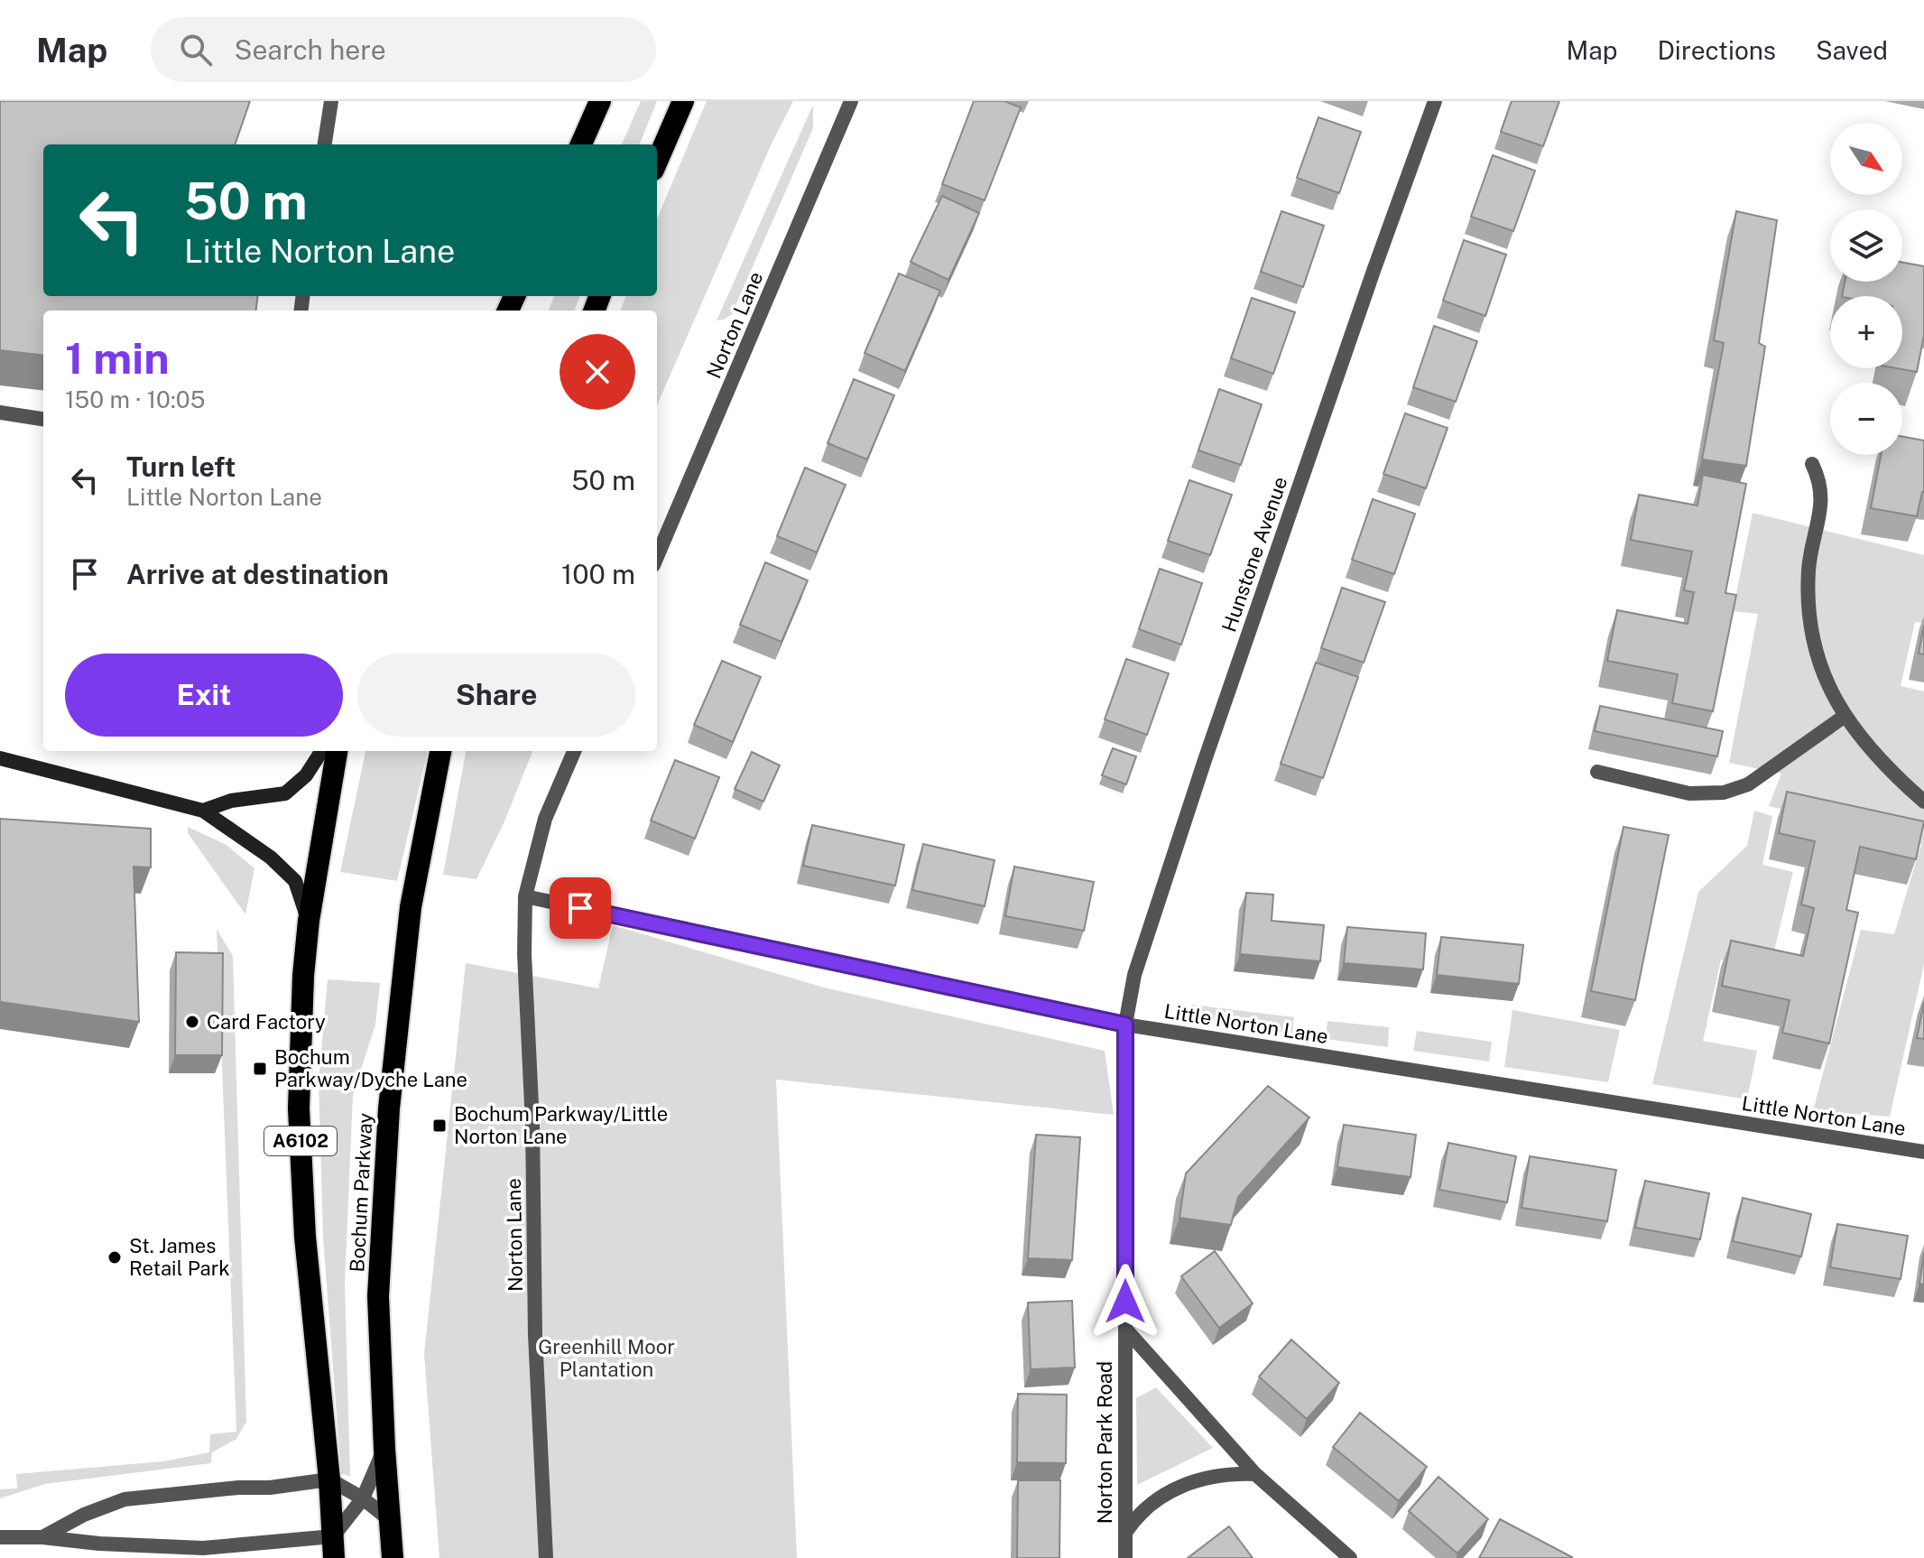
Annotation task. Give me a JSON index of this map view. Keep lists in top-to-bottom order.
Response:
{
  "streets": {
    "highway": ["A6102", "Bochum Parkway"],
    "street": [
      "Norton Lane",
      "Hunstone Avenue",
      "Little Norton Lane",
      "Norton Park Road"
    ]
  },
  "crossings": [
    ["Norton Lane", "Little Norton Lane"],
    ["Hunstone Avenue", "Little Norton Lane"],
    ["Hunstone Avenue", "Norton Park Road"],
    ["Little Norton Lane", "Norton Park Road"]
  ],
  "parks": ["Greenhill Moor Plantation"],
  "places": {
    "other": ["Card Factory", "St. James Retail Park"],
    "transit": ["Bochum Parkway/Dyche Lane", "Bochum Parkway/Little Norton Lane"]
  },
  "north": "bottom right",
  "page": {
    "header": "Map",
    "search": "Search here",
    "nav": ["Map", "Directions", "Saved"],
    "map_buttons": ["+", "−"],
    "turn": ["50 m", "Little Norton Lane"],
    "heading": ["1 min", "150 m · 10:05"],
    "list": [
      {
        "name": "Turn left",
        "note": "Little Norton Lane",
        "value": "50 m"
      },
      {
        "name": "Arrive at destination",
        "value": "100 m"
      }
    ],
    "buttons": ["Exit", "Share"]
  }
}
